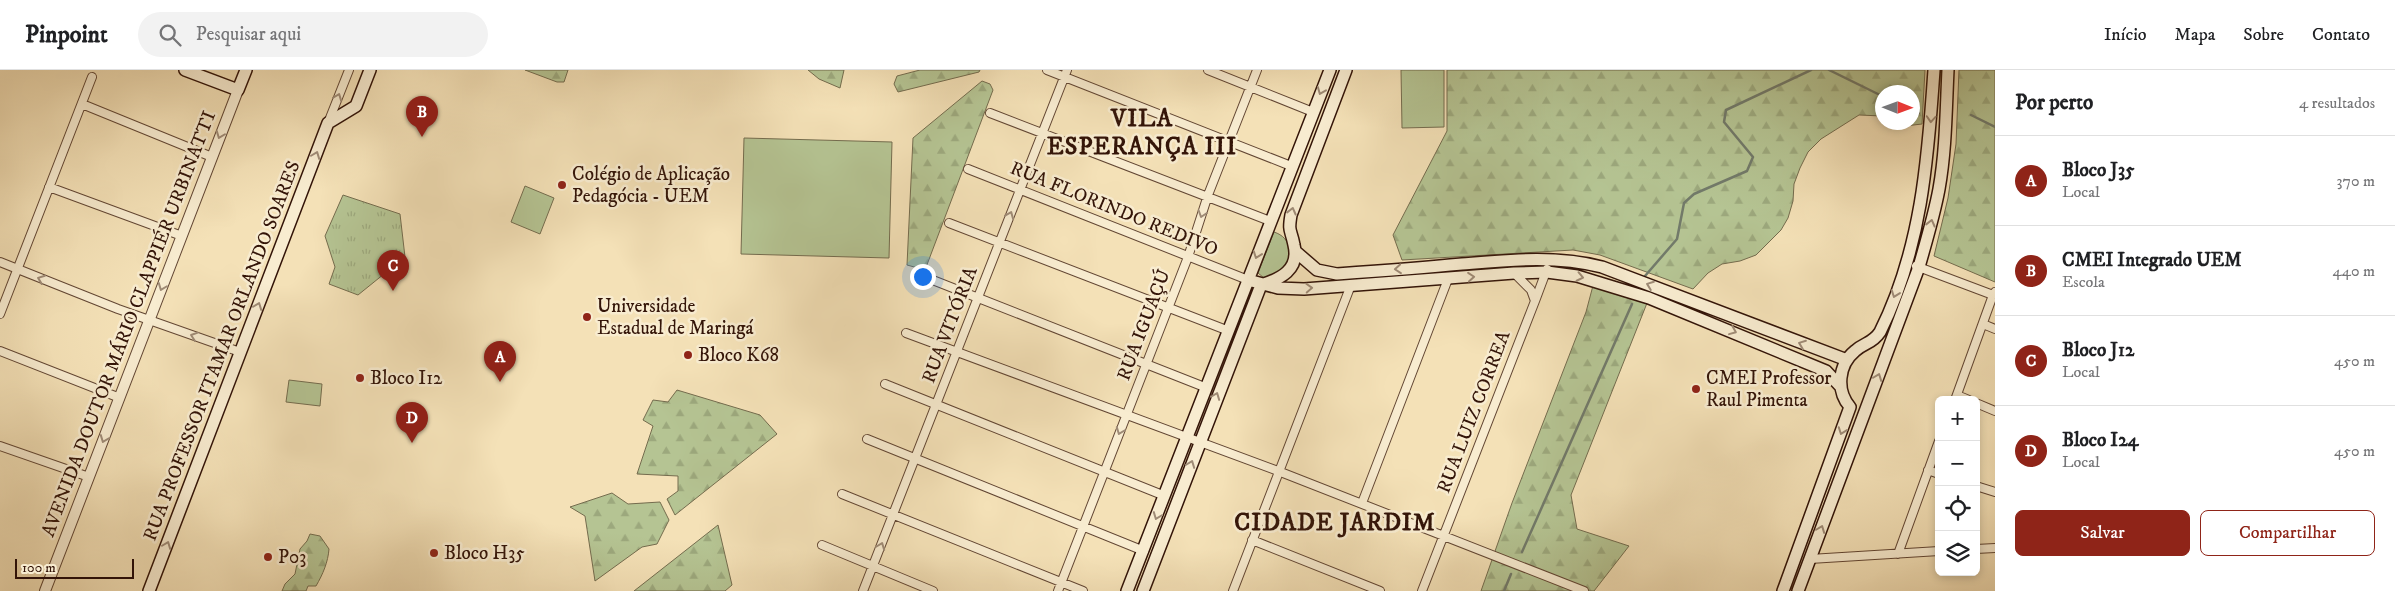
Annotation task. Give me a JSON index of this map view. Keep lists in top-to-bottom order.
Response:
{
  "streets": {
    "main road": ["AVENIDA DOUTOR MÁRIO CLAPPIÉR URBINATTI", "RUA PROFESSOR ITAMAR ORLANDO SOARES"],
    "street": [
      "RUA FLORINDO REDIVO",
      "RUA VITÓRIA",
      "RUA IGUAÇÚ",
      "RUA LUIZ CORREA"
    ]
  },
  "crossings": [
    ["RUA FLORINDO REDIVO", "RUA VITÓRIA"],
    ["RUA FLORINDO REDIVO", "RUA IGUAÇÚ"]
  ],
  "one_way": ["AVENIDA DOUTOR MÁRIO CLAPPIÉR URBINATTI", "RUA PROFESSOR ITAMAR ORLANDO SOARES"],
  "districts": ["VILA ESPERANÇA III", "CIDADE JARDIM"],
  "places": [
    "Colégio de Aplicação Pedagócia - UEM",
    "Universidade Estadual de Maringá",
    "Bloco K68",
    "Bloco I12",
    "CMEI Professor Raul Pimenta",
    "Bloco H35",
    "P03"
  ],
  "scale_bar": "100 m",
  "north": "right",
  "page": {
    "header": "Pinpoint",
    "search": "Pesquisar aqui",
    "nav": [
      "Início",
      "Mapa",
      "Sobre",
      "Contato"
    ],
    "heading": ["Por perto", "4 resultados"],
    "pins": [
      "B",
      "C",
      "A",
      "D"
    ],
    "list": [
      {
        "mark": "A",
        "name": "Bloco J35",
        "note": "Local",
        "value": "370 m"
      },
      {
        "mark": "B",
        "name": "CMEI Integrado UEM",
        "note": "Escola",
        "value": "440 m"
      },
      {
        "mark": "C",
        "name": "Bloco J12",
        "note": "Local",
        "value": "450 m"
      },
      {
        "mark": "D",
        "name": "Bloco I24",
        "note": "Local",
        "value": "450 m"
      }
    ],
    "map_buttons": ["+", "−"],
    "buttons": ["Salvar", "Compartilhar"],
    "scale": "100 m"
  }
}
